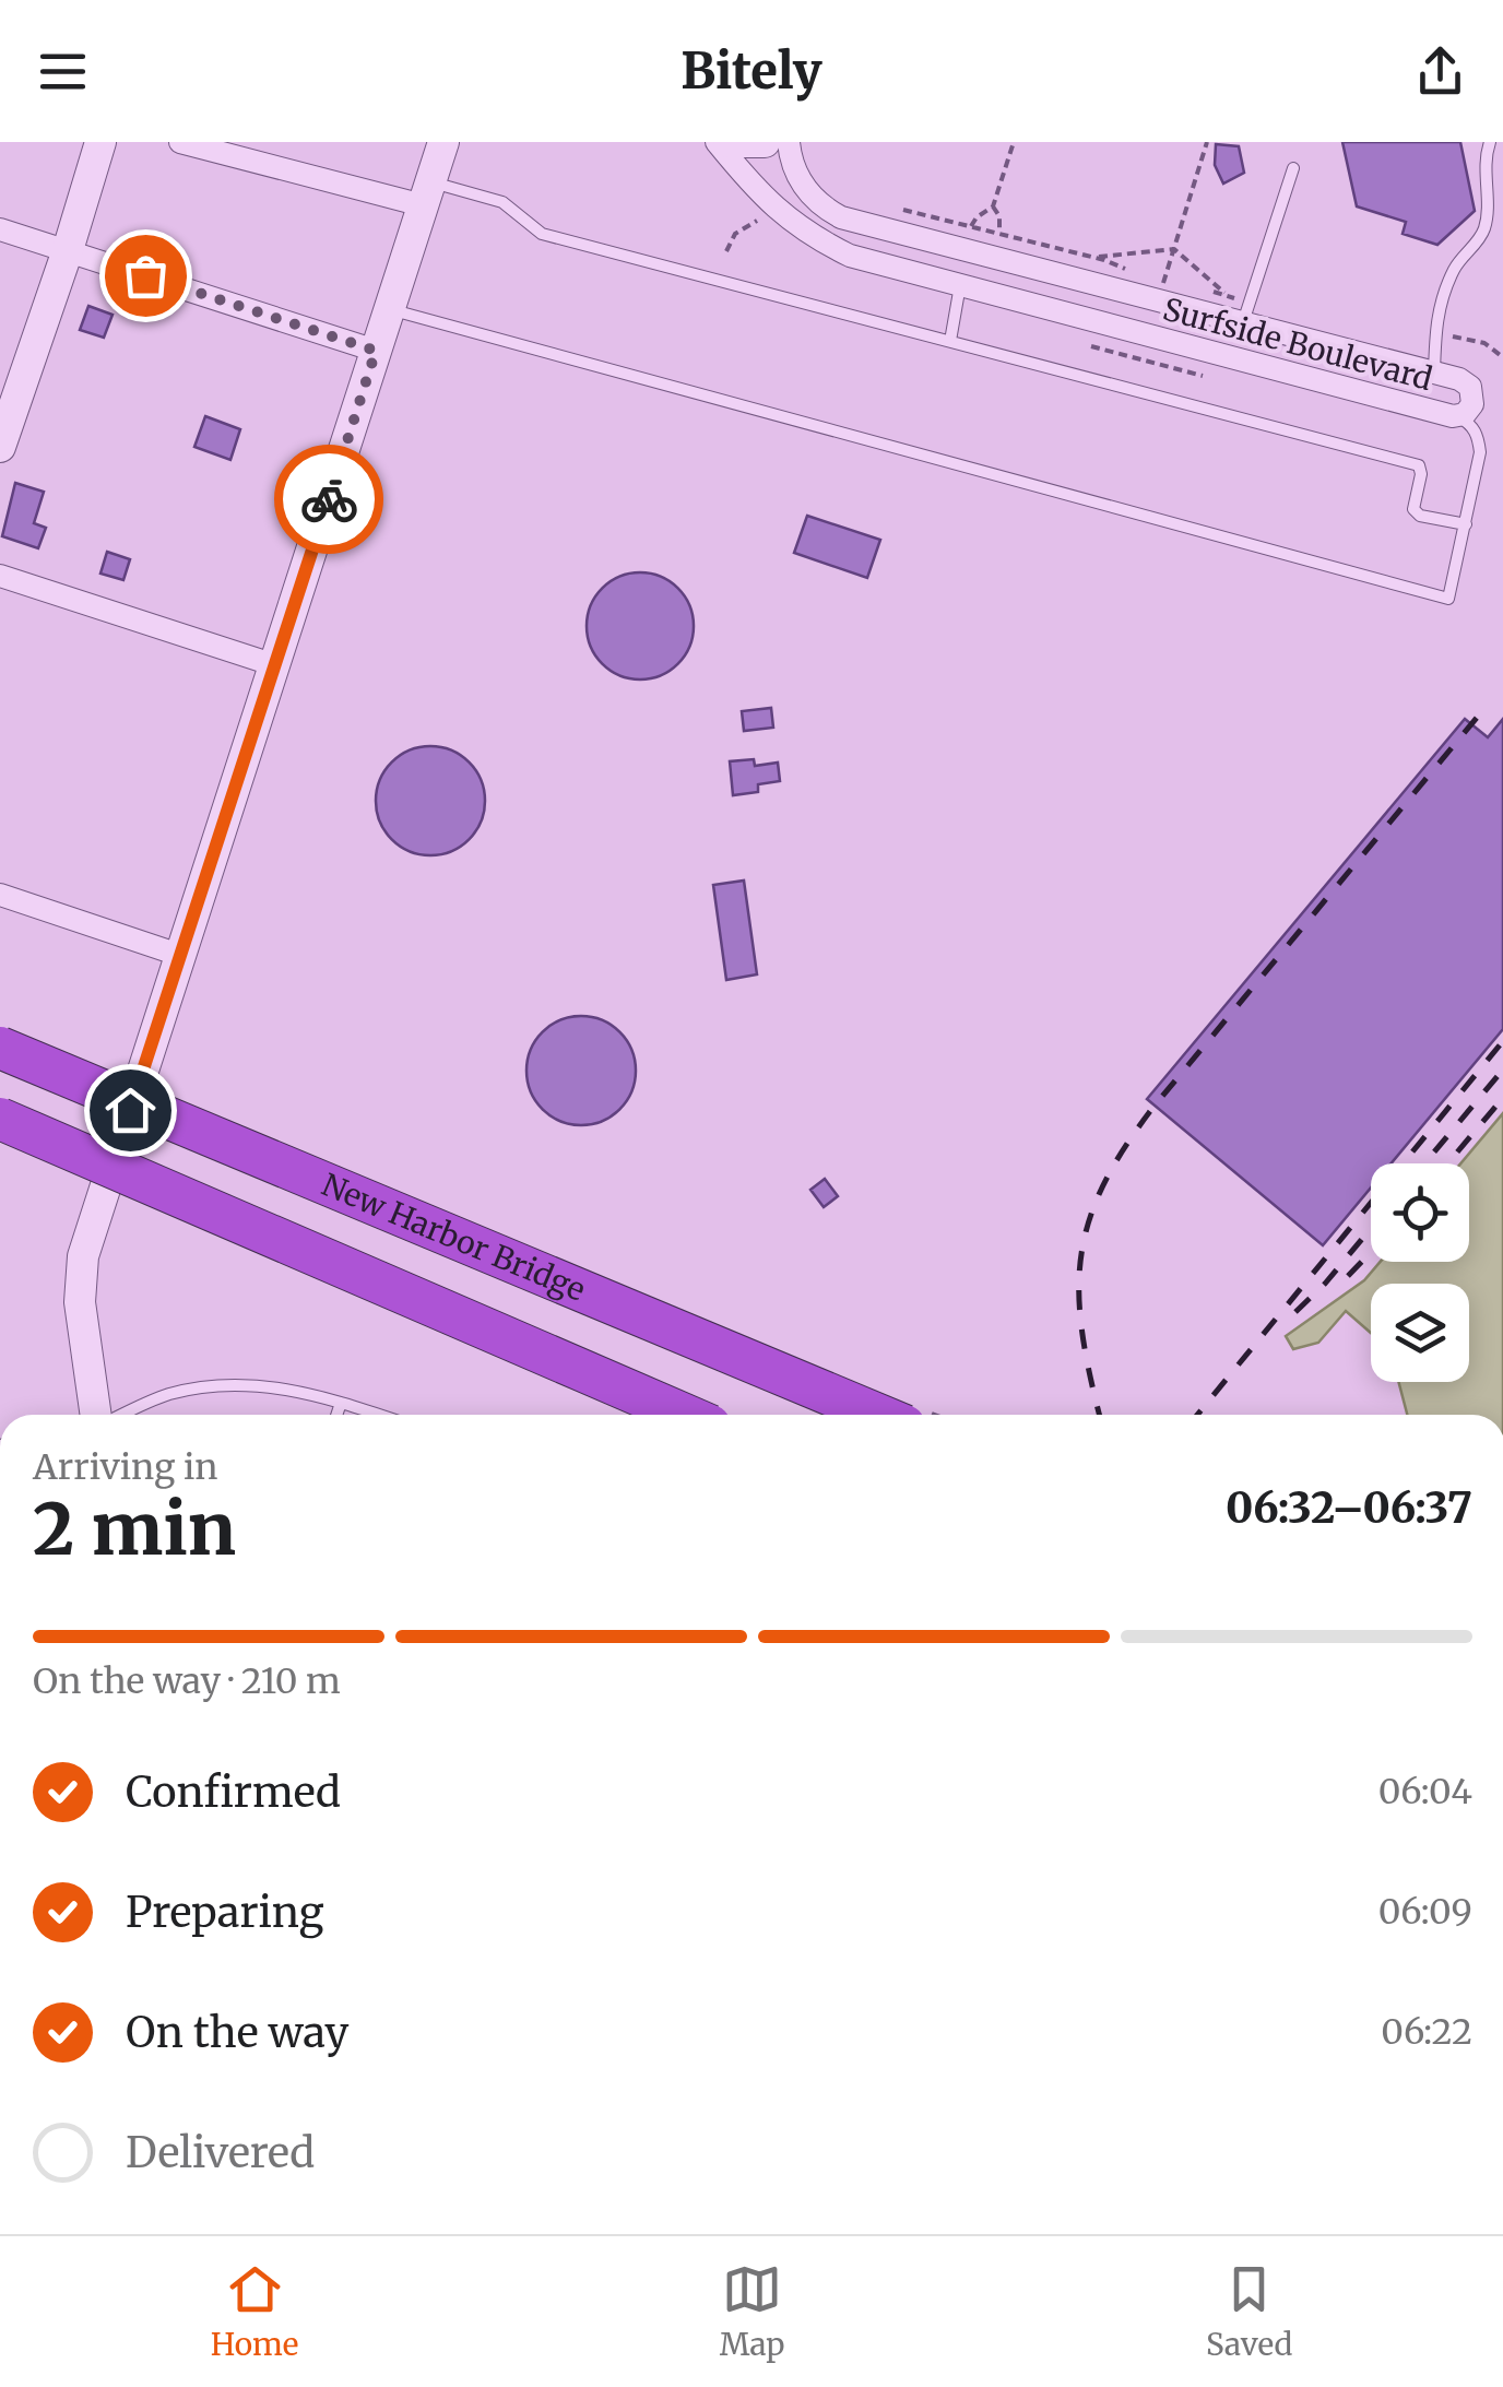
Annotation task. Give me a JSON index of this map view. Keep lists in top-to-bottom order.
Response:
{
  "streets": {
    "highway": ["New Harbor Bridge"],
    "street": ["Surfside Boulevard"]
  },
  "page": {
    "header": "Bitely",
    "heading": ["2 min", "Arriving in", "06:32–06:37"],
    "bar": "On the way · 210 m",
    "list": [
      ["Confirmed", "06:04"],
      ["Preparing", "06:09"],
      ["On the way", "06:22"],
      "Delivered"
    ],
    "tabs": ["Home", "Map", "Saved"]
  }
}
